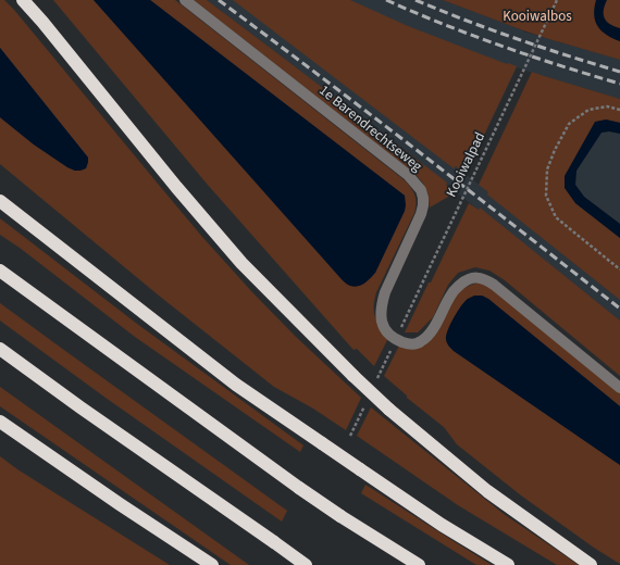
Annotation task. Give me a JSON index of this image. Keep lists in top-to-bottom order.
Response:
{
  "streets": {
    "lane": ["1e Barendrechtseweg"],
    "path": ["Kooiwalpad"]
  },
  "crossings": [
    ["1e Barendrechtseweg", "Kooiwalpad"]
  ],
  "parks": ["Kooiwalbos"]
}
